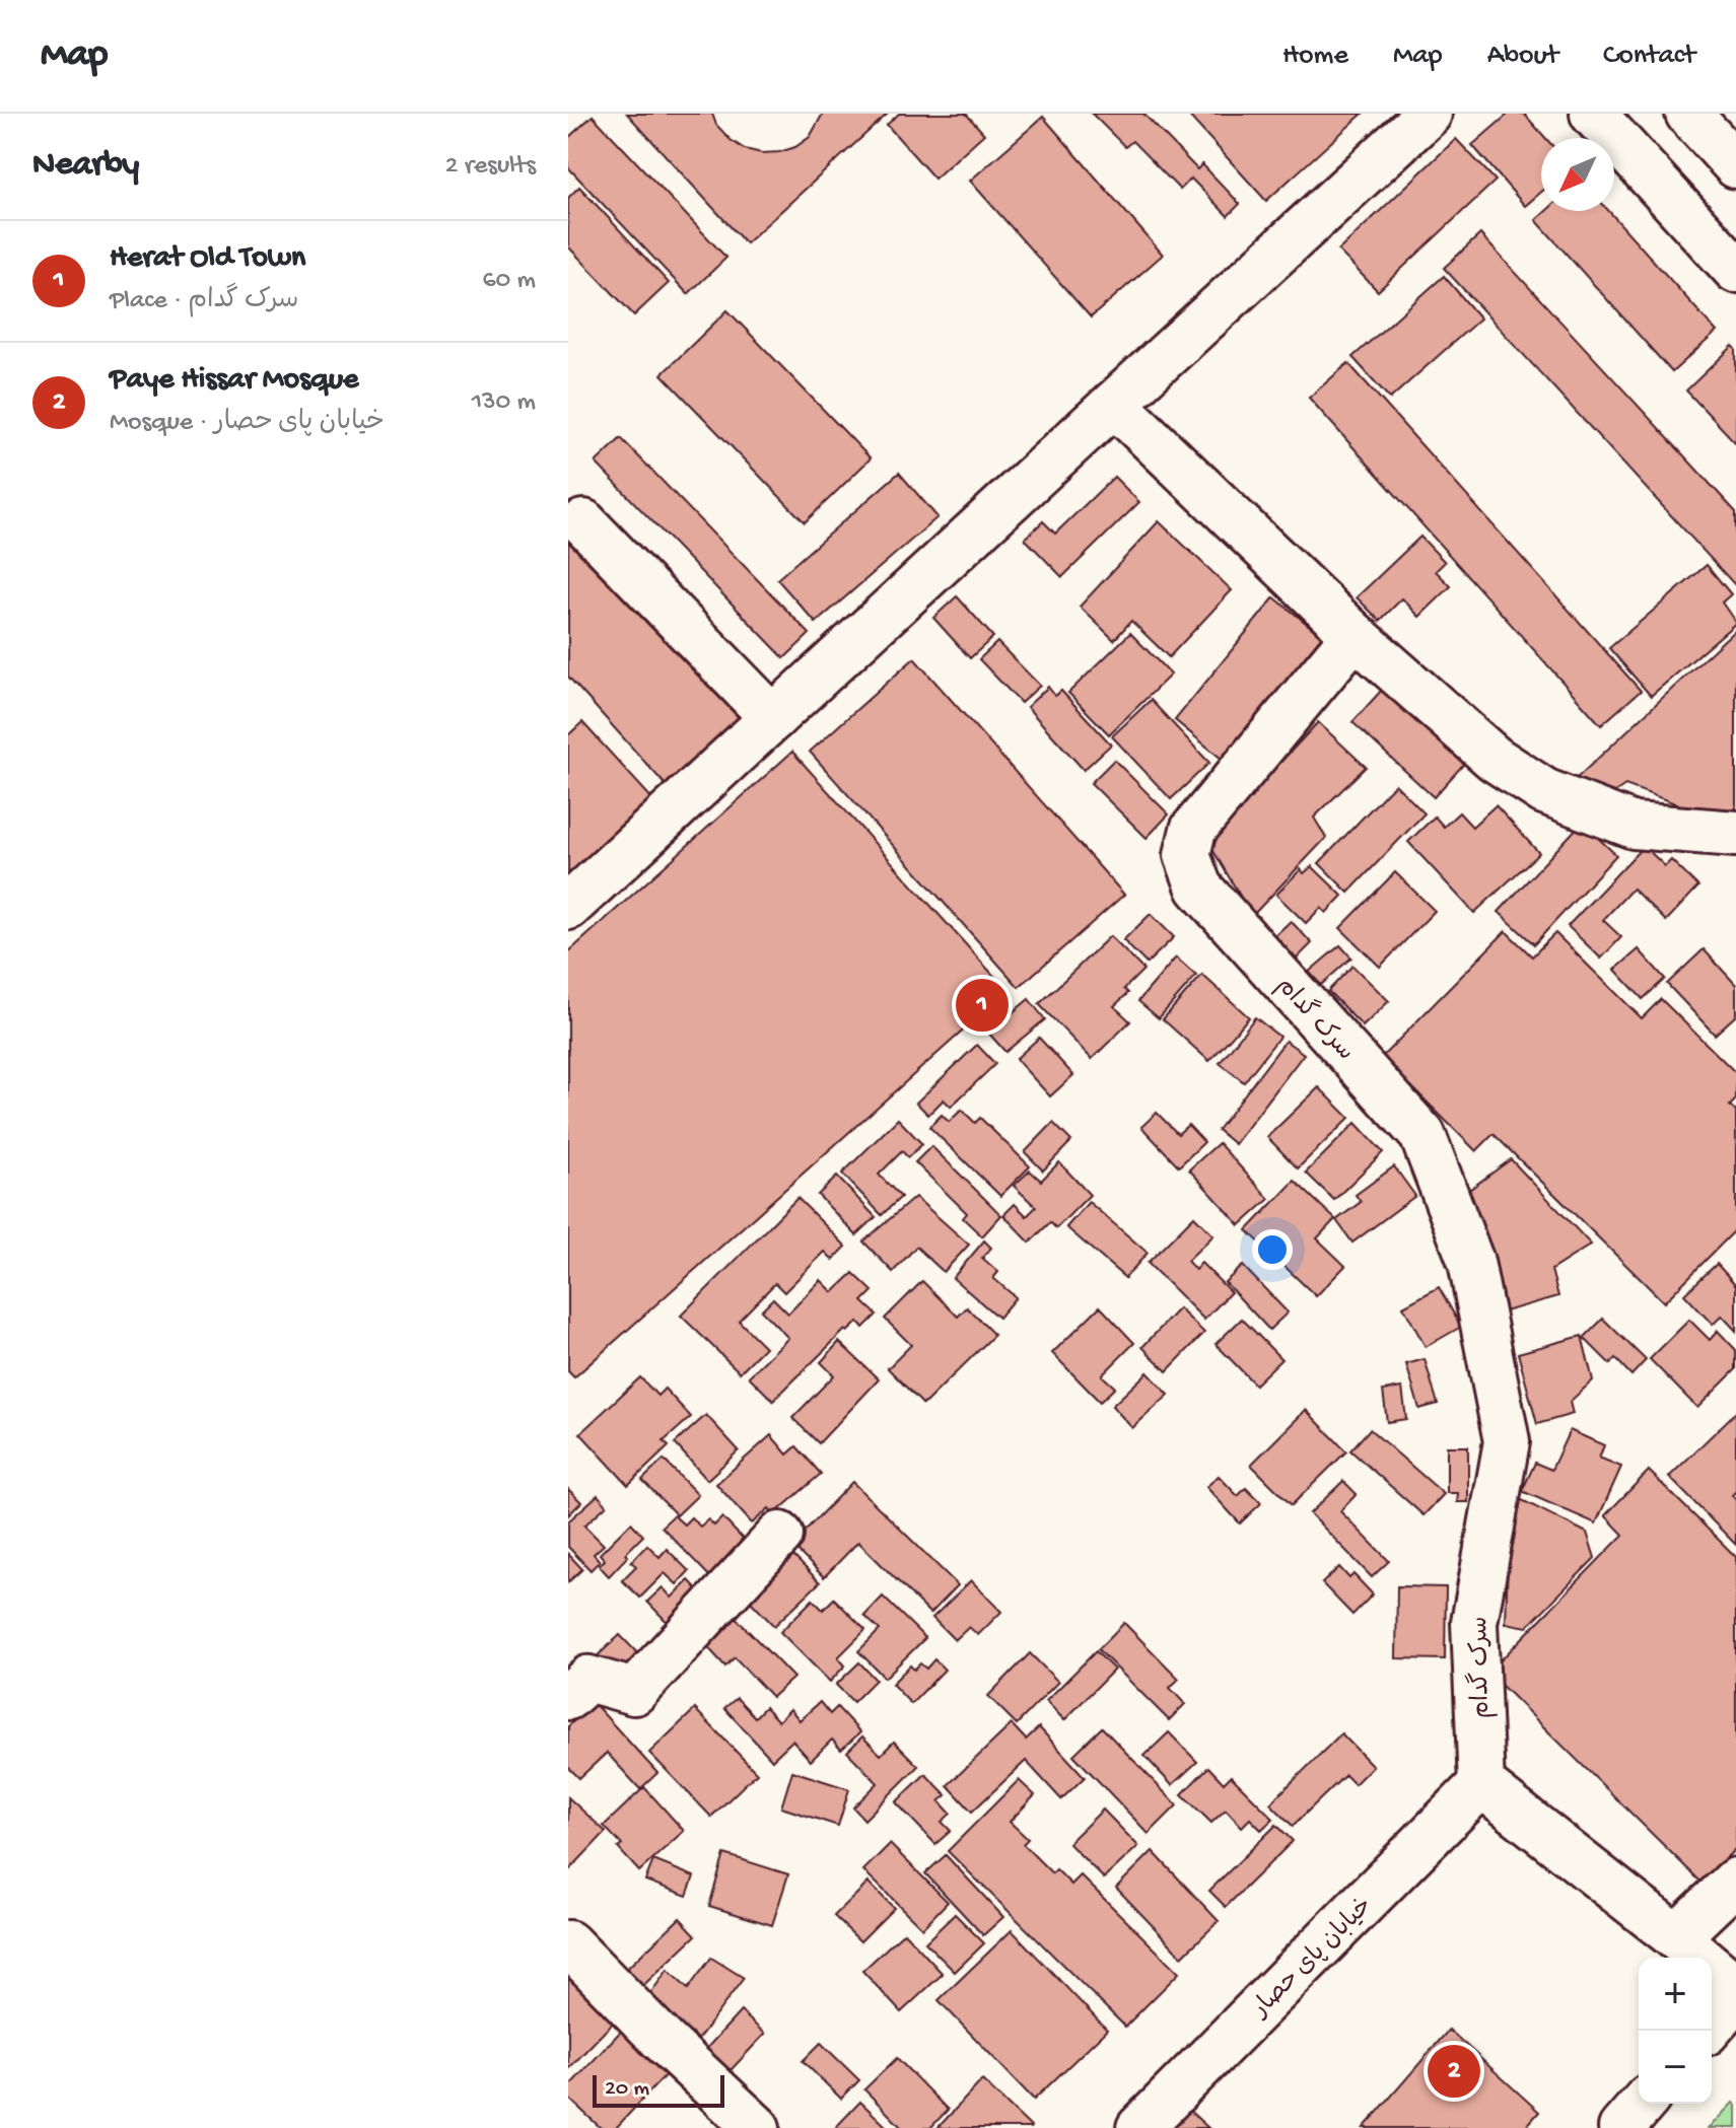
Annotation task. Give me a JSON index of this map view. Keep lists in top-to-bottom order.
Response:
{
  "streets": {
    "street": ["سرک گدام", "خیابان پای حصار"]
  },
  "crossings": [
    ["سرک گدام", "خیابان پای حصار"]
  ],
  "scale_bar": "20 m",
  "north": "bottom left",
  "page": {
    "header": "Map",
    "nav": [
      "Home",
      "Map",
      "About",
      "Contact"
    ],
    "heading": ["Nearby", "2 results"],
    "list": [
      {
        "mark": "1",
        "name": "Herat Old Town",
        "note": "Place · سرک گدام",
        "value": "60 m"
      },
      {
        "mark": "2",
        "name": "Paye Hissar Mosque",
        "note": "Mosque · خیابان پای حصار",
        "value": "130 m"
      }
    ],
    "pins": ["1", "2"],
    "map_buttons": ["+", "−"],
    "scale": "20 m"
  }
}
